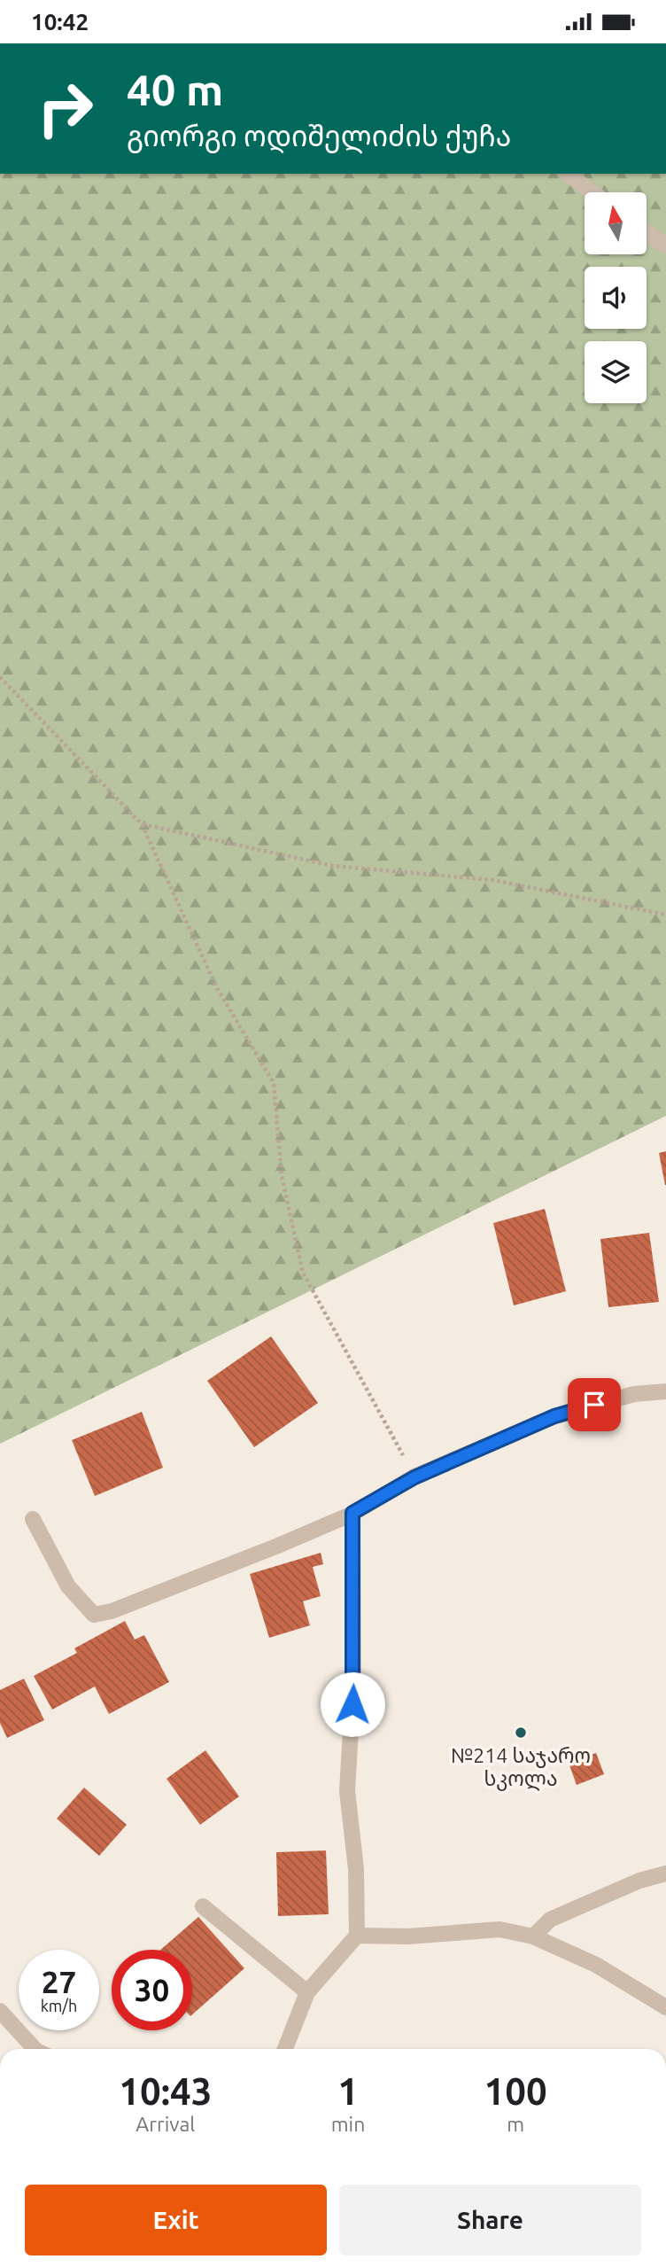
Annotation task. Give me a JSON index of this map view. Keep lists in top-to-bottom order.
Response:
{
  "places": ["№214 საჯარო სკოლა"],
  "north": "top",
  "page": {
    "status": "10:42",
    "turn": ["40 m", "გიორგი ოდიშელიძის ქუჩა"],
    "speed": "27 km/h",
    "limit": "30",
    "eta": [
      "10:43",
      "Arrival",
      "1",
      "min",
      "100",
      "m"
    ],
    "buttons": ["Exit", "Share"]
  }
}
